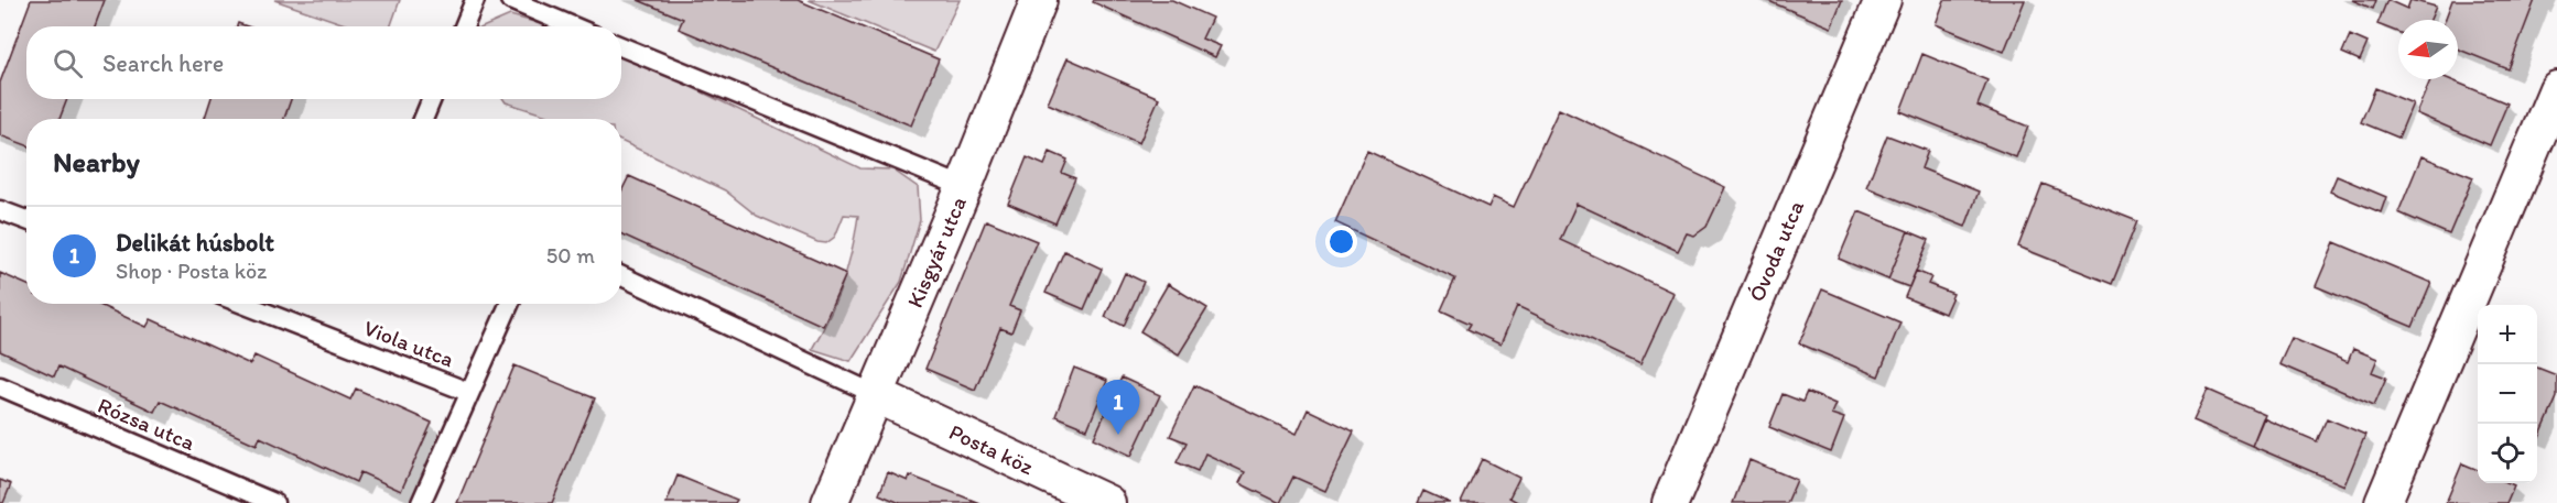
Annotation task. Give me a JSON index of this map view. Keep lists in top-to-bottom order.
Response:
{
  "streets": {
    "street": ["Óvoda utca", "Kisgyár utca", "Posta köz"],
    "lane": ["Viola utca", "Rózsa utca"]
  },
  "crossings": [
    ["Kisgyár utca", "Posta köz"]
  ],
  "north": "left",
  "page": {
    "search": "Search here",
    "heading": "Nearby",
    "list": [
      {
        "mark": "1",
        "name": "Delikát húsbolt",
        "note": "Shop · Posta köz",
        "value": "50 m"
      }
    ],
    "map_buttons": ["+", "−"],
    "pins": "1"
  }
}
